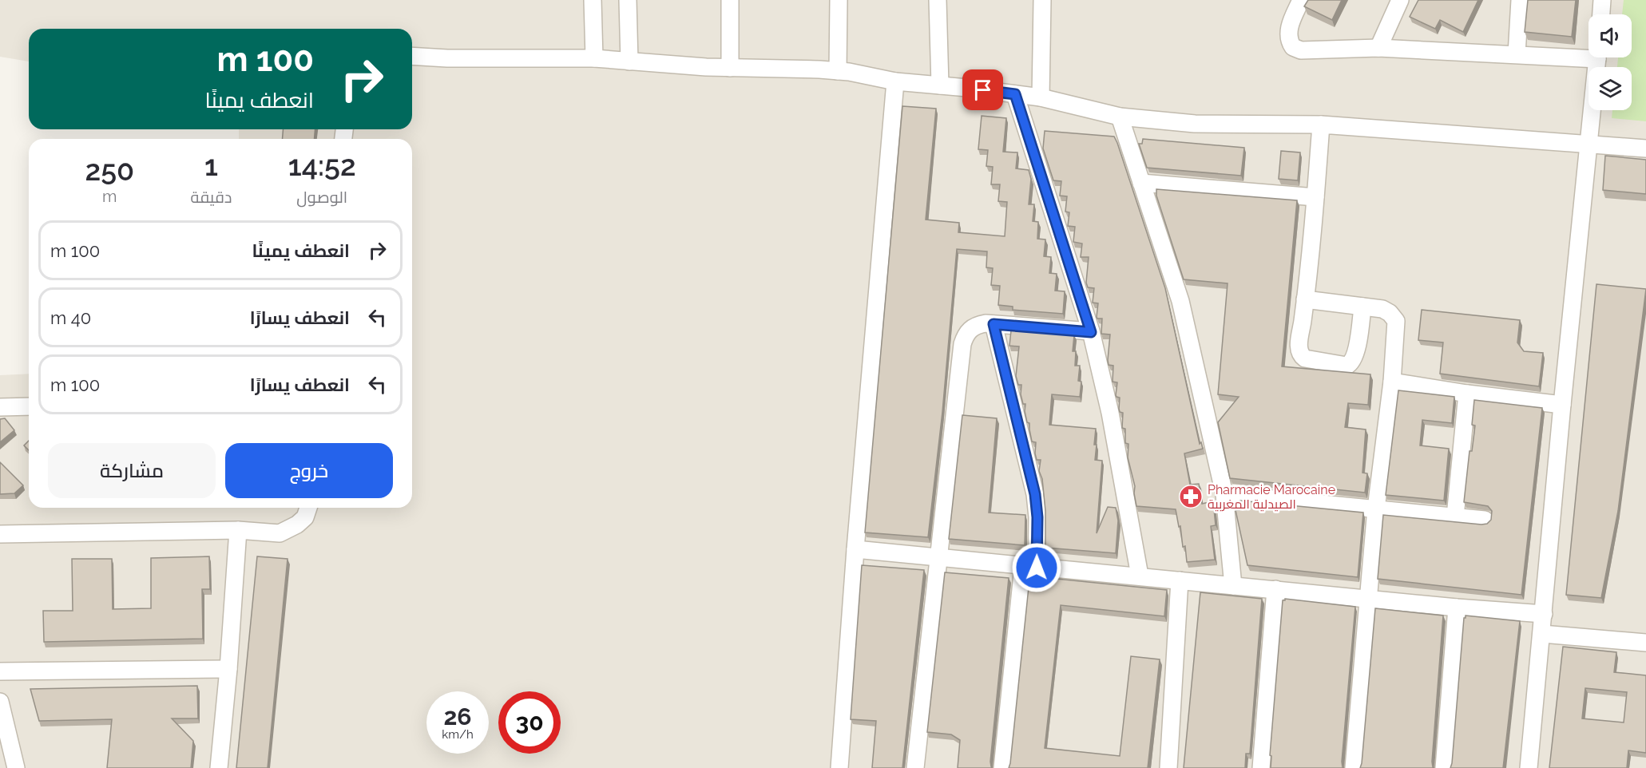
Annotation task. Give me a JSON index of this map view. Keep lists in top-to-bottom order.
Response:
{
  "places": {
    "pharmacy": ["Pharmacie Marocaine الصيدلية المغربية"]
  },
  "page": {
    "turn": ["100 m", "انعطف يمينًا"],
    "eta": [
      "14:52",
      "الوصول",
      "1",
      "دقيقة",
      "250",
      "m"
    ],
    "list": [
      {
        "name": "انعطف يمينًا",
        "value": "100 m"
      },
      {
        "name": "انعطف يسارًا",
        "value": "40 m"
      },
      {
        "name": "انعطف يسارًا",
        "value": "100 m"
      }
    ],
    "buttons": ["خروج", "مشاركة"],
    "speed": "26 km/h",
    "limit": "30"
  }
}
